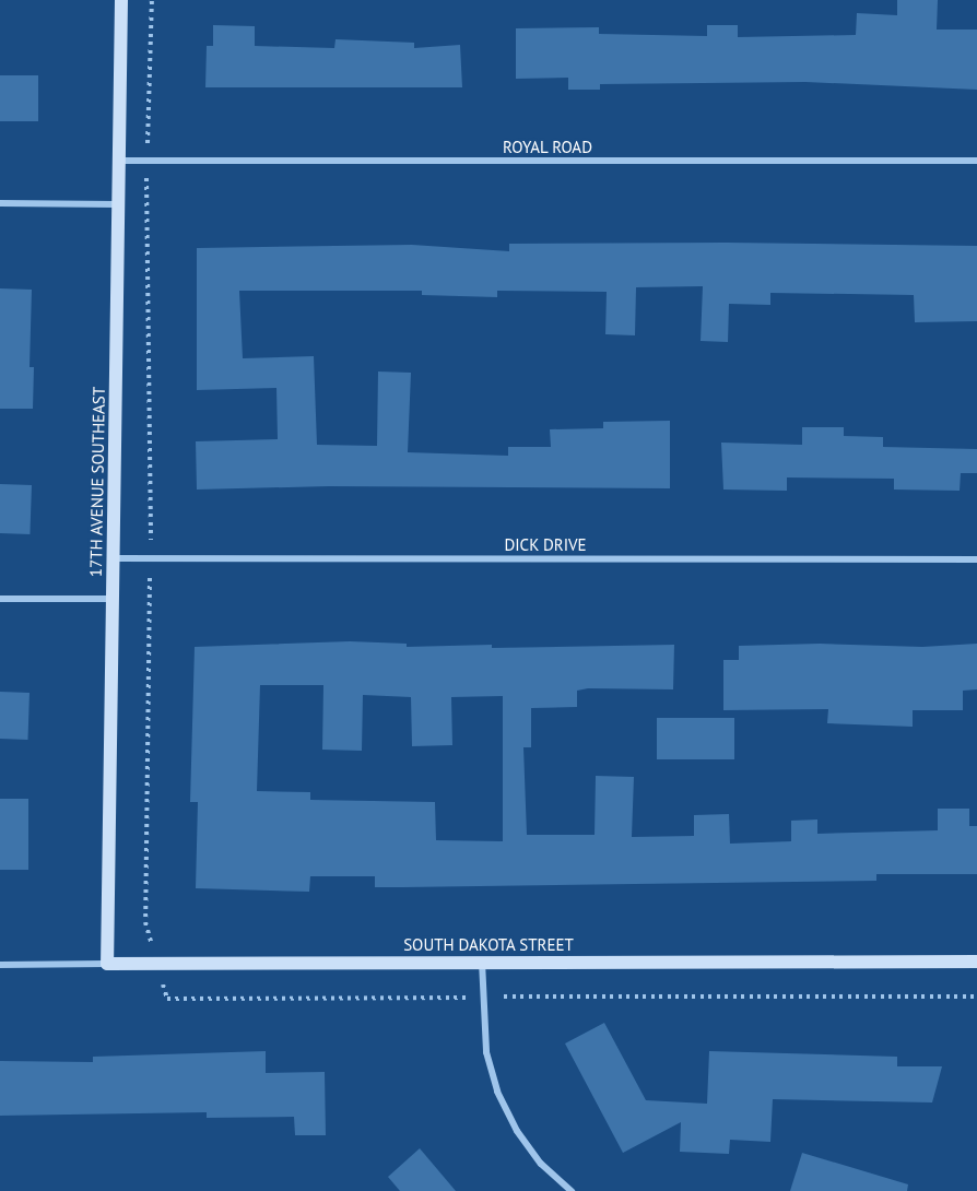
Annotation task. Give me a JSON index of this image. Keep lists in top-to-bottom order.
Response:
{
  "streets": {
    "street": [
      "ROYAL ROAD",
      "17TH AVENUE SOUTHEAST",
      "DICK DRIVE",
      "SOUTH DAKOTA STREET"
    ]
  },
  "crossings": [
    ["ROYAL ROAD", "17TH AVENUE SOUTHEAST"],
    ["17TH AVENUE SOUTHEAST", "DICK DRIVE"],
    ["17TH AVENUE SOUTHEAST", "SOUTH DAKOTA STREET"]
  ]
}
